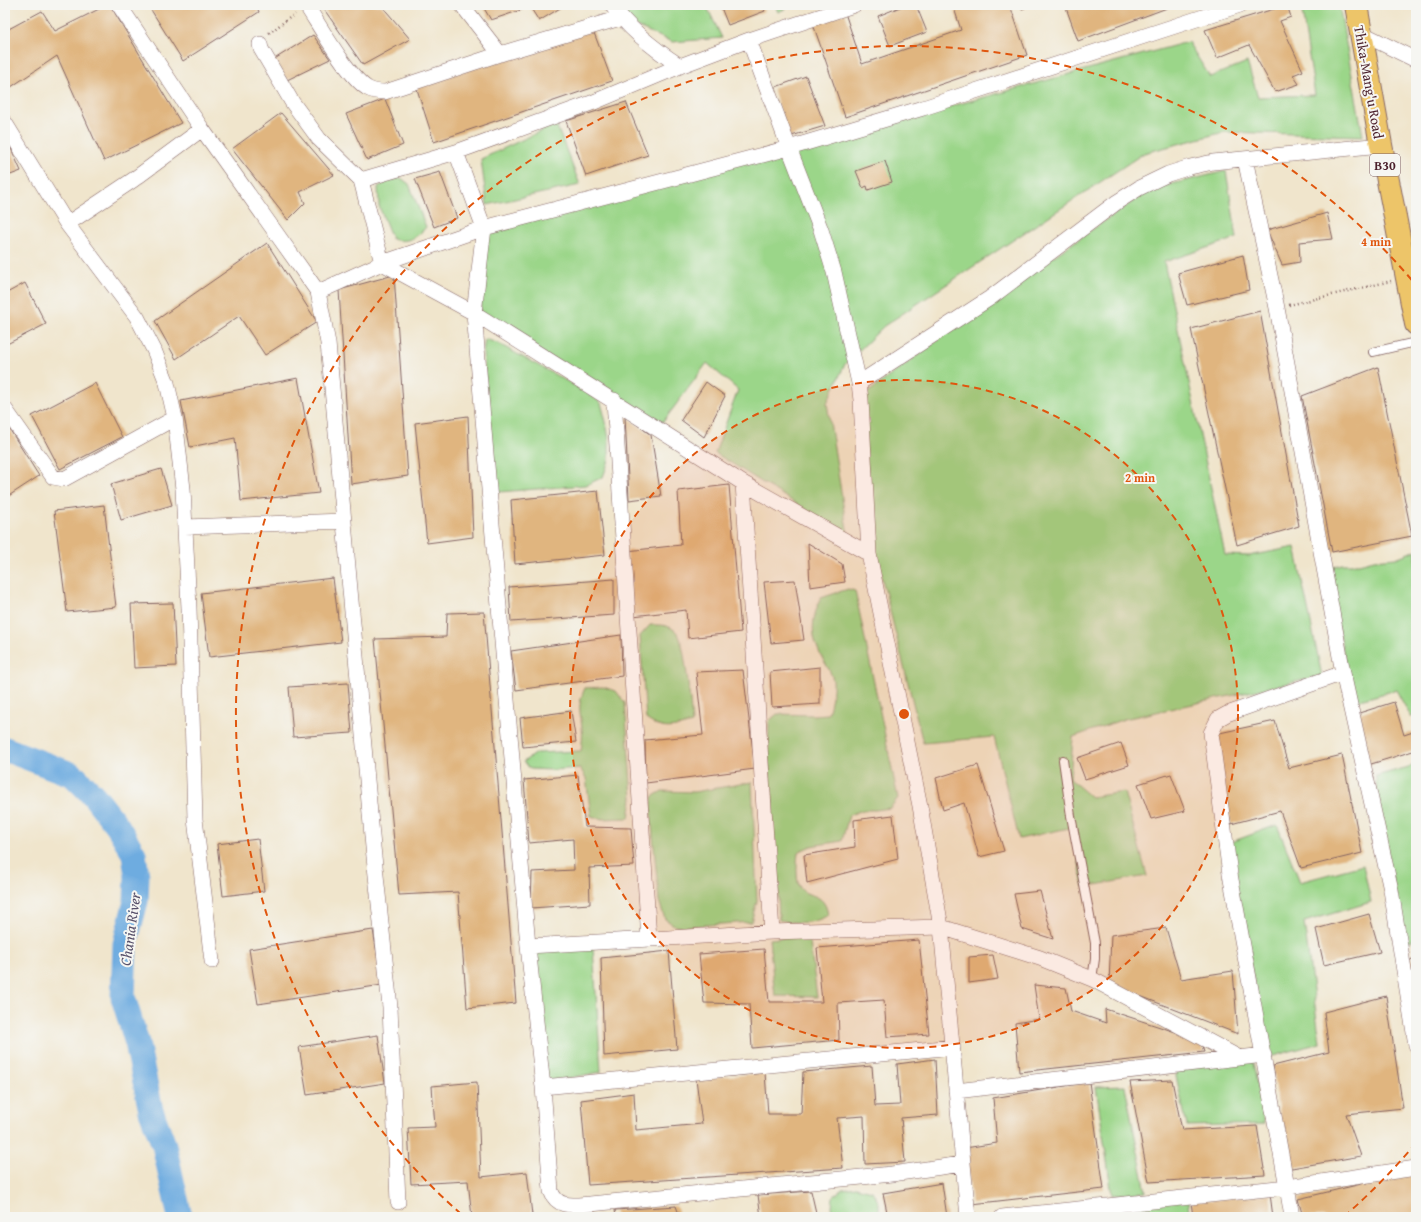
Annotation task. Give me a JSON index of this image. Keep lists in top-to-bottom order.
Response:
{
  "streets": {
    "highway": ["Thika-Mang'u Road", "B30"]
  },
  "water": ["Chania River"],
  "rings": ["4 min", "2 min"]
}
